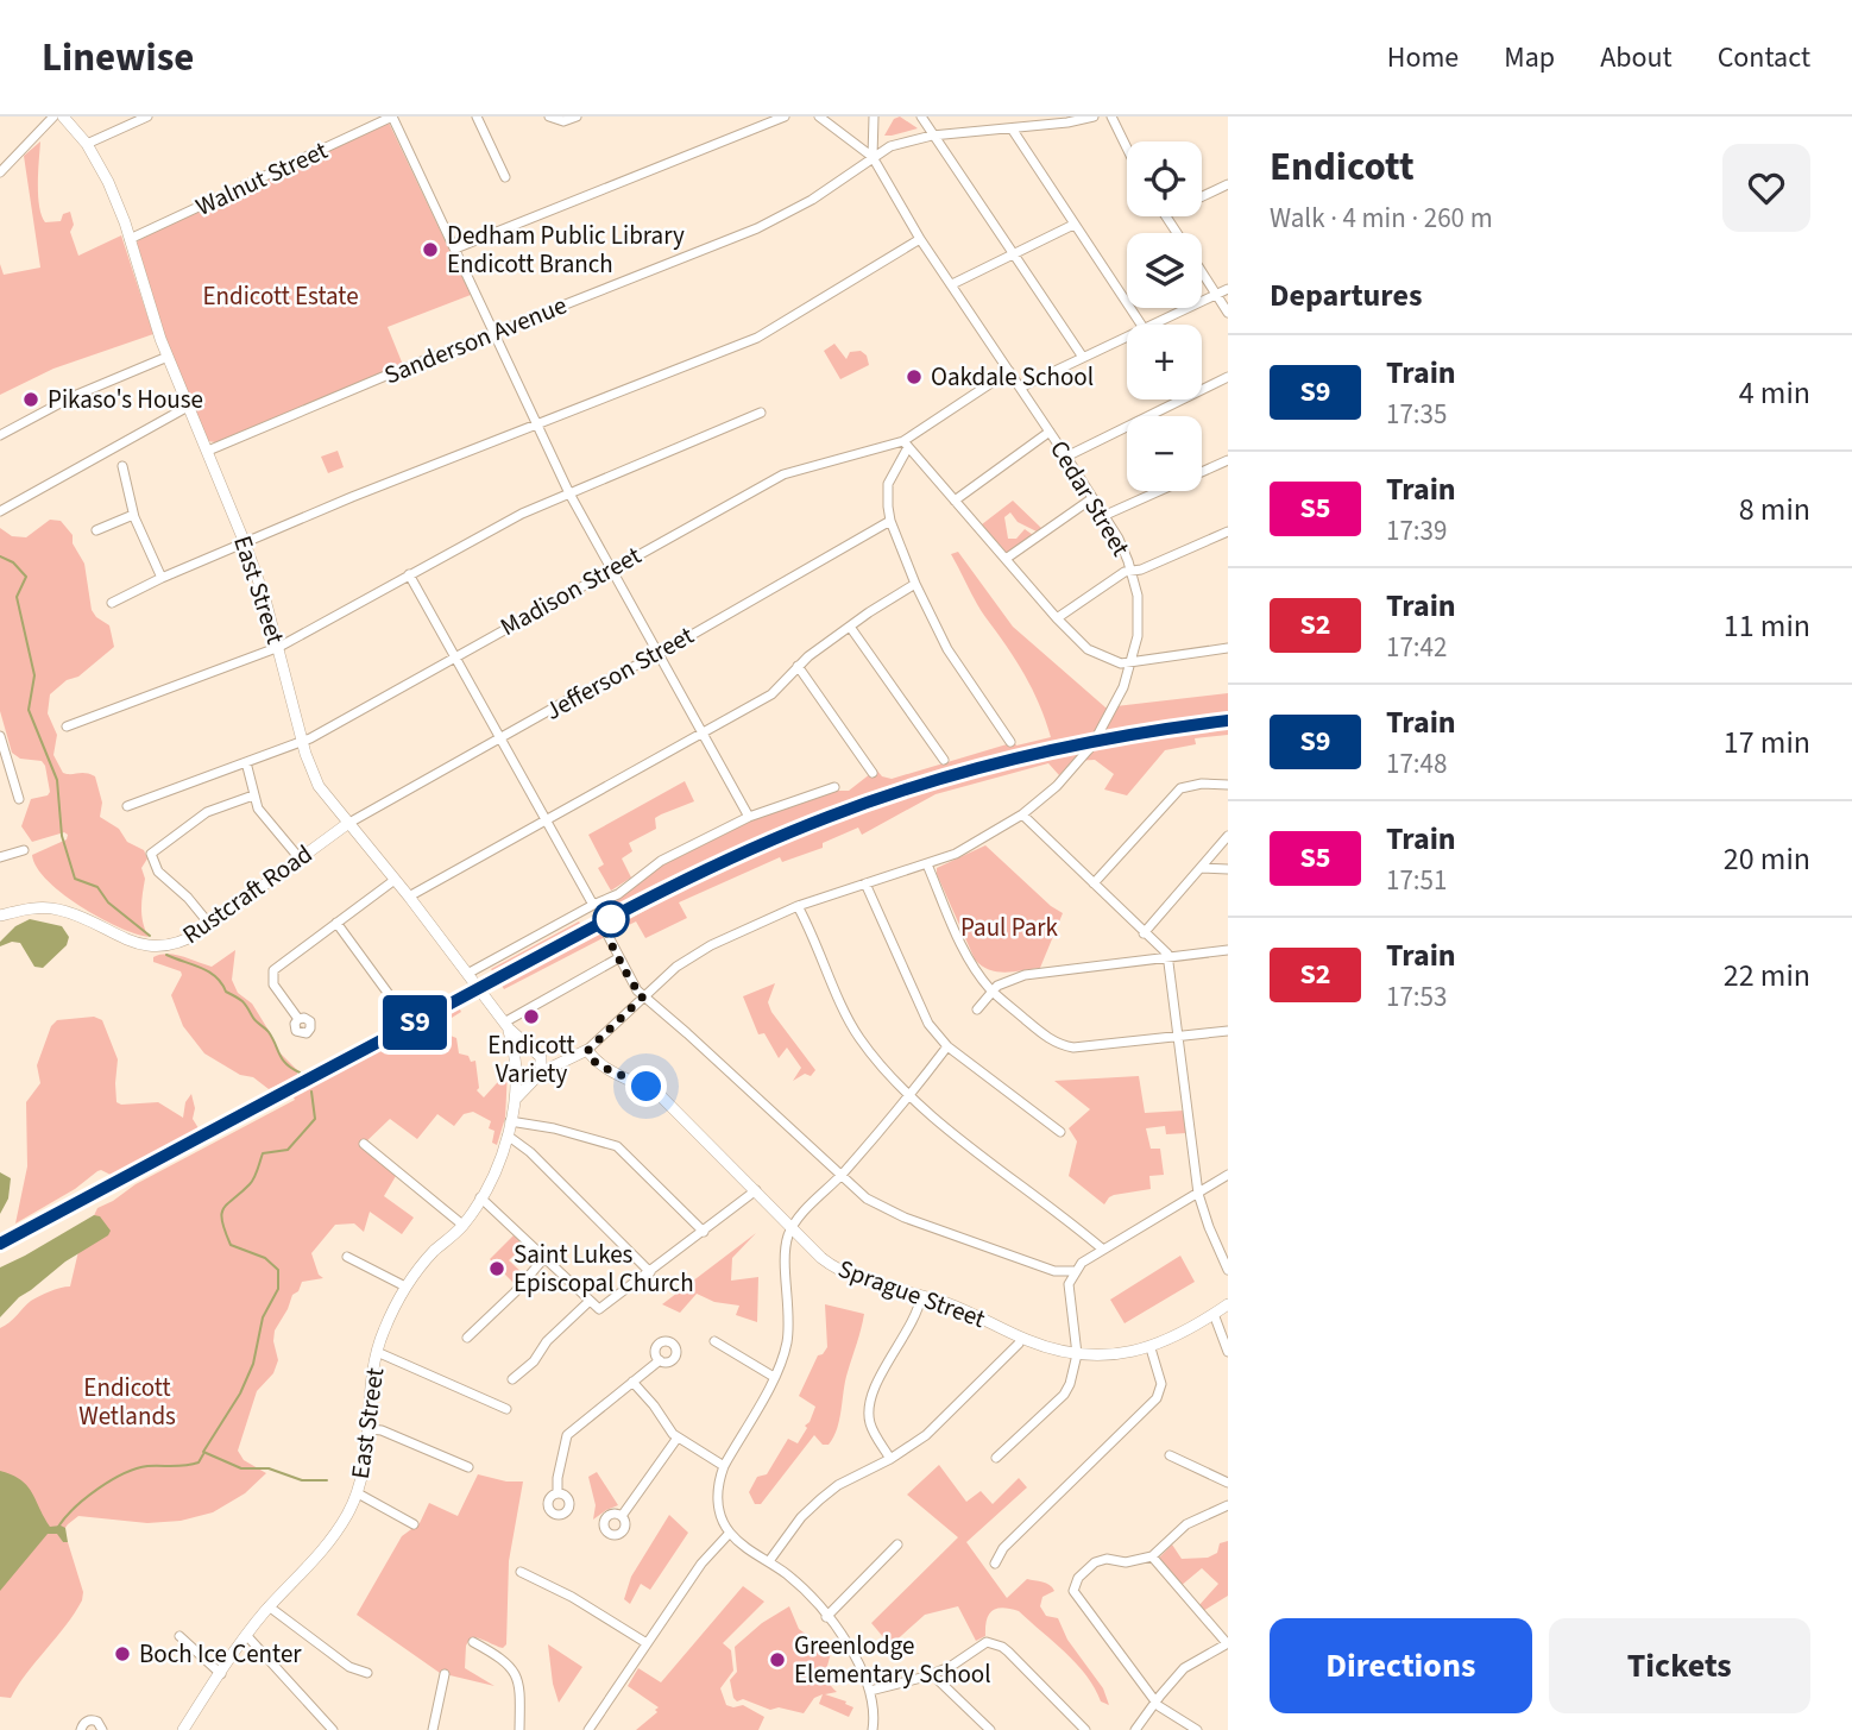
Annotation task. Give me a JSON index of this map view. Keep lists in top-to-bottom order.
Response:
{
  "streets": {
    "main road": ["East Street", "Rustcraft Road", "Sprague Street"],
    "street": [
      "Walnut Street",
      "Sanderson Avenue",
      "Cedar Street",
      "Madison Street",
      "Jefferson Street"
    ]
  },
  "crossings": [
    ["Walnut Street", "East Street"],
    ["Sanderson Avenue", "Cedar Street"],
    ["Sanderson Avenue", "East Street"],
    ["Cedar Street", "Madison Street"],
    ["Cedar Street", "Sprague Street"],
    ["East Street", "Madison Street"],
    ["East Street", "Jefferson Street"],
    ["East Street", "Rustcraft Road"],
    ["Jefferson Street", "Rustcraft Road"]
  ],
  "parks": ["Endicott Estate", "Paul Park", "Endicott Wetlands"],
  "places": [
    "Dedham Public Library Endicott Branch",
    "Oakdale School",
    "Pikaso's House",
    "Endicott Variety",
    "Saint Lukes Episcopal Church",
    "Boch Ice Center",
    "Greenlodge Elementary School"
  ],
  "page": {
    "header": "Linewise",
    "nav": [
      "Home",
      "Map",
      "About",
      "Contact"
    ],
    "on_map": "S9",
    "heading": [
      ["Endicott", "Walk · 4 min · 260 m"],
      "Departures"
    ],
    "map_buttons": ["+", "−"],
    "list": [
      {
        "mark": "S9",
        "name": "Train",
        "note": "17:35",
        "value": "4 min"
      },
      {
        "mark": "S5",
        "name": "Train",
        "note": "17:39",
        "value": "8 min"
      },
      {
        "mark": "S2",
        "name": "Train",
        "note": "17:42",
        "value": "11 min"
      },
      {
        "mark": "S9",
        "name": "Train",
        "note": "17:48",
        "value": "17 min"
      },
      {
        "mark": "S5",
        "name": "Train",
        "note": "17:51",
        "value": "20 min"
      },
      {
        "mark": "S2",
        "name": "Train",
        "note": "17:53",
        "value": "22 min"
      }
    ],
    "buttons": ["Directions", "Tickets"]
  }
}
